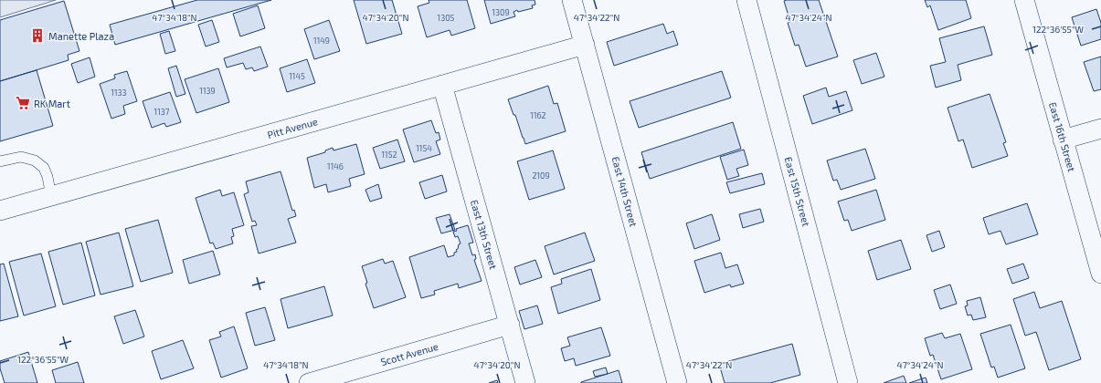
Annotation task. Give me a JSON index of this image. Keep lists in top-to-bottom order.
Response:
{
  "streets": {
    "street": [
      "Pitt Avenue",
      "East 16th Street",
      "East 14th Street",
      "East 15th Street",
      "East 13th Street",
      "Scott Avenue"
    ]
  },
  "crossings": [
    ["Pitt Avenue", "East 14th Street"],
    ["Pitt Avenue", "East 13th Street"],
    ["East 13th Street", "Scott Avenue"]
  ],
  "places": {
    "building": ["Manette Plaza"],
    "supermarket": ["RK Mart"]
  },
  "house_numbers": [
    "1309",
    "1305",
    "1149",
    "1145",
    "1139",
    "1133",
    "1137",
    "1162",
    "1154",
    "1152",
    "1146",
    "2109"
  ],
  "coordinates": [
    "47°34'18\"N",
    "47°34'20\"N",
    "47°34'22\"N",
    "47°34'24\"N",
    "122°36'55\"W"
  ]
}
